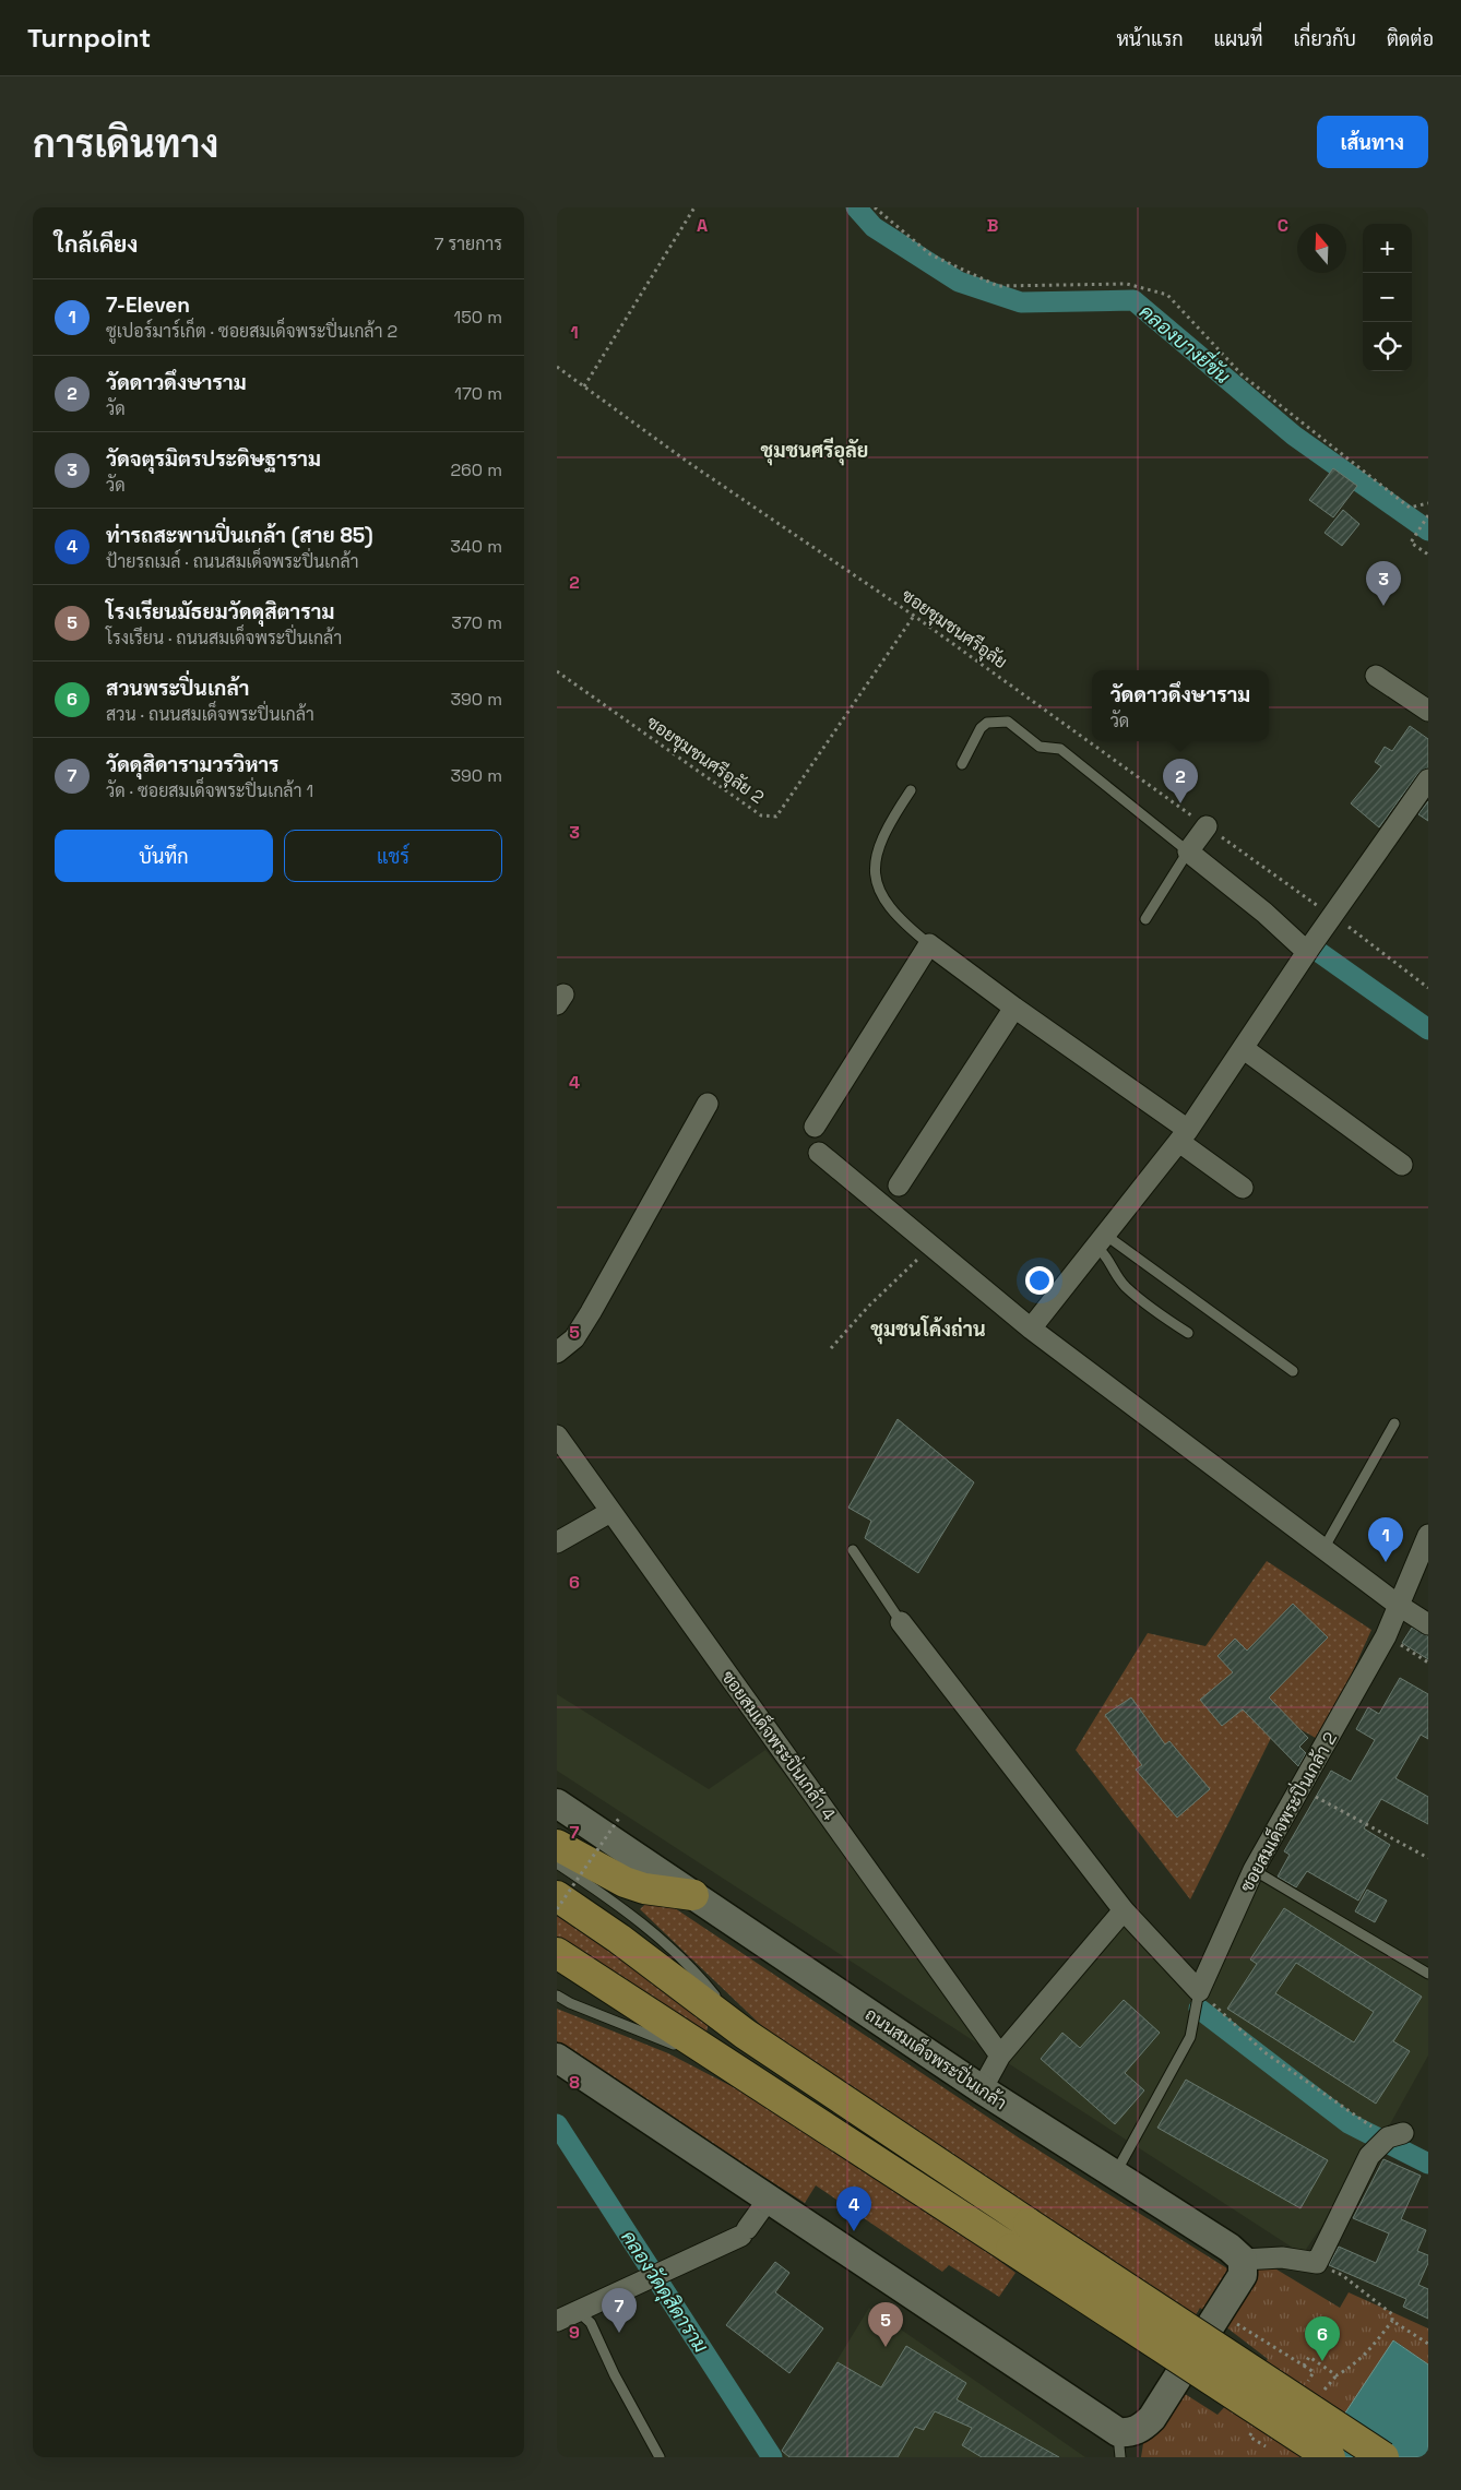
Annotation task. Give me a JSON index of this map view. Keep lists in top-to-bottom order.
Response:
{
  "streets": {
    "main road": ["ถนนสมเด็จพระปิ่นเกล้า"],
    "street": ["ซอยสมเด็จพระปิ่นเกล้า 4", "ซอยสมเด็จพระปิ่นเกล้า 2"],
    "path": ["ซอยชุมชนศรีอุลัย", "ซอยชุมชนศรีอุลัย 2"]
  },
  "crossings": [
    ["ซอยชุมชนศรีอุลัย", "ซอยชุมชนศรีอุลัย 2"]
  ],
  "districts": ["ชุมชนศรีอุลัย", "ชุมชนโค้งถ่าน"],
  "water": ["คลองบางยี่ขัน", "คลองวัดดุสิดาราม"],
  "north": "top",
  "page": {
    "header": "Turnpoint",
    "nav": [
      "หน้าแรก",
      "แผนที่",
      "เกี่ยวกับ",
      "ติดต่อ"
    ],
    "buttons": [
      "เส้นทาง",
      ["บันทึก", "แชร์"]
    ],
    "title": "การเดินทาง",
    "heading": ["ใกล้เคียง", "7 รายการ"],
    "map_buttons": ["+", "−"],
    "list": [
      {
        "mark": "1",
        "name": "7-Eleven",
        "note": "ซูเปอร์มาร์เก็ต · ซอยสมเด็จพระปิ่นเกล้า 2",
        "value": "150 m"
      },
      {
        "mark": "2",
        "name": "วัดดาวดึงษาราม",
        "note": "วัด",
        "value": "170 m"
      },
      {
        "mark": "3",
        "name": "วัดจตุรมิตรประดิษฐาราม",
        "note": "วัด",
        "value": "260 m"
      },
      {
        "mark": "4",
        "name": "ท่ารถสะพานปิ่นเกล้า (สาย 85)",
        "note": "ป้ายรถเมล์ · ถนนสมเด็จพระปิ่นเกล้า",
        "value": "340 m"
      },
      {
        "mark": "5",
        "name": "โรงเรียนมัธยมวัดดุสิตาราม",
        "note": "โรงเรียน · ถนนสมเด็จพระปิ่นเกล้า",
        "value": "370 m"
      },
      {
        "mark": "6",
        "name": "สวนพระปิ่นเกล้า",
        "note": "สวน · ถนนสมเด็จพระปิ่นเกล้า",
        "value": "390 m"
      },
      {
        "mark": "7",
        "name": "วัดดุสิดารามวรวิหาร",
        "note": "วัด · ซอยสมเด็จพระปิ่นเกล้า 1",
        "value": "390 m"
      }
    ],
    "pins": [
      "3",
      "2",
      "1",
      "4",
      "7",
      "5",
      "6"
    ],
    "popup": ["วัดดาวดึงษาราม", "วัด"]
  },
  "grid": {
    "columns": ["A", "B", "C"],
    "rows": [
      "1",
      "2",
      "3",
      "4",
      "5",
      "6",
      "7",
      "8",
      "9"
    ]
  }
}
